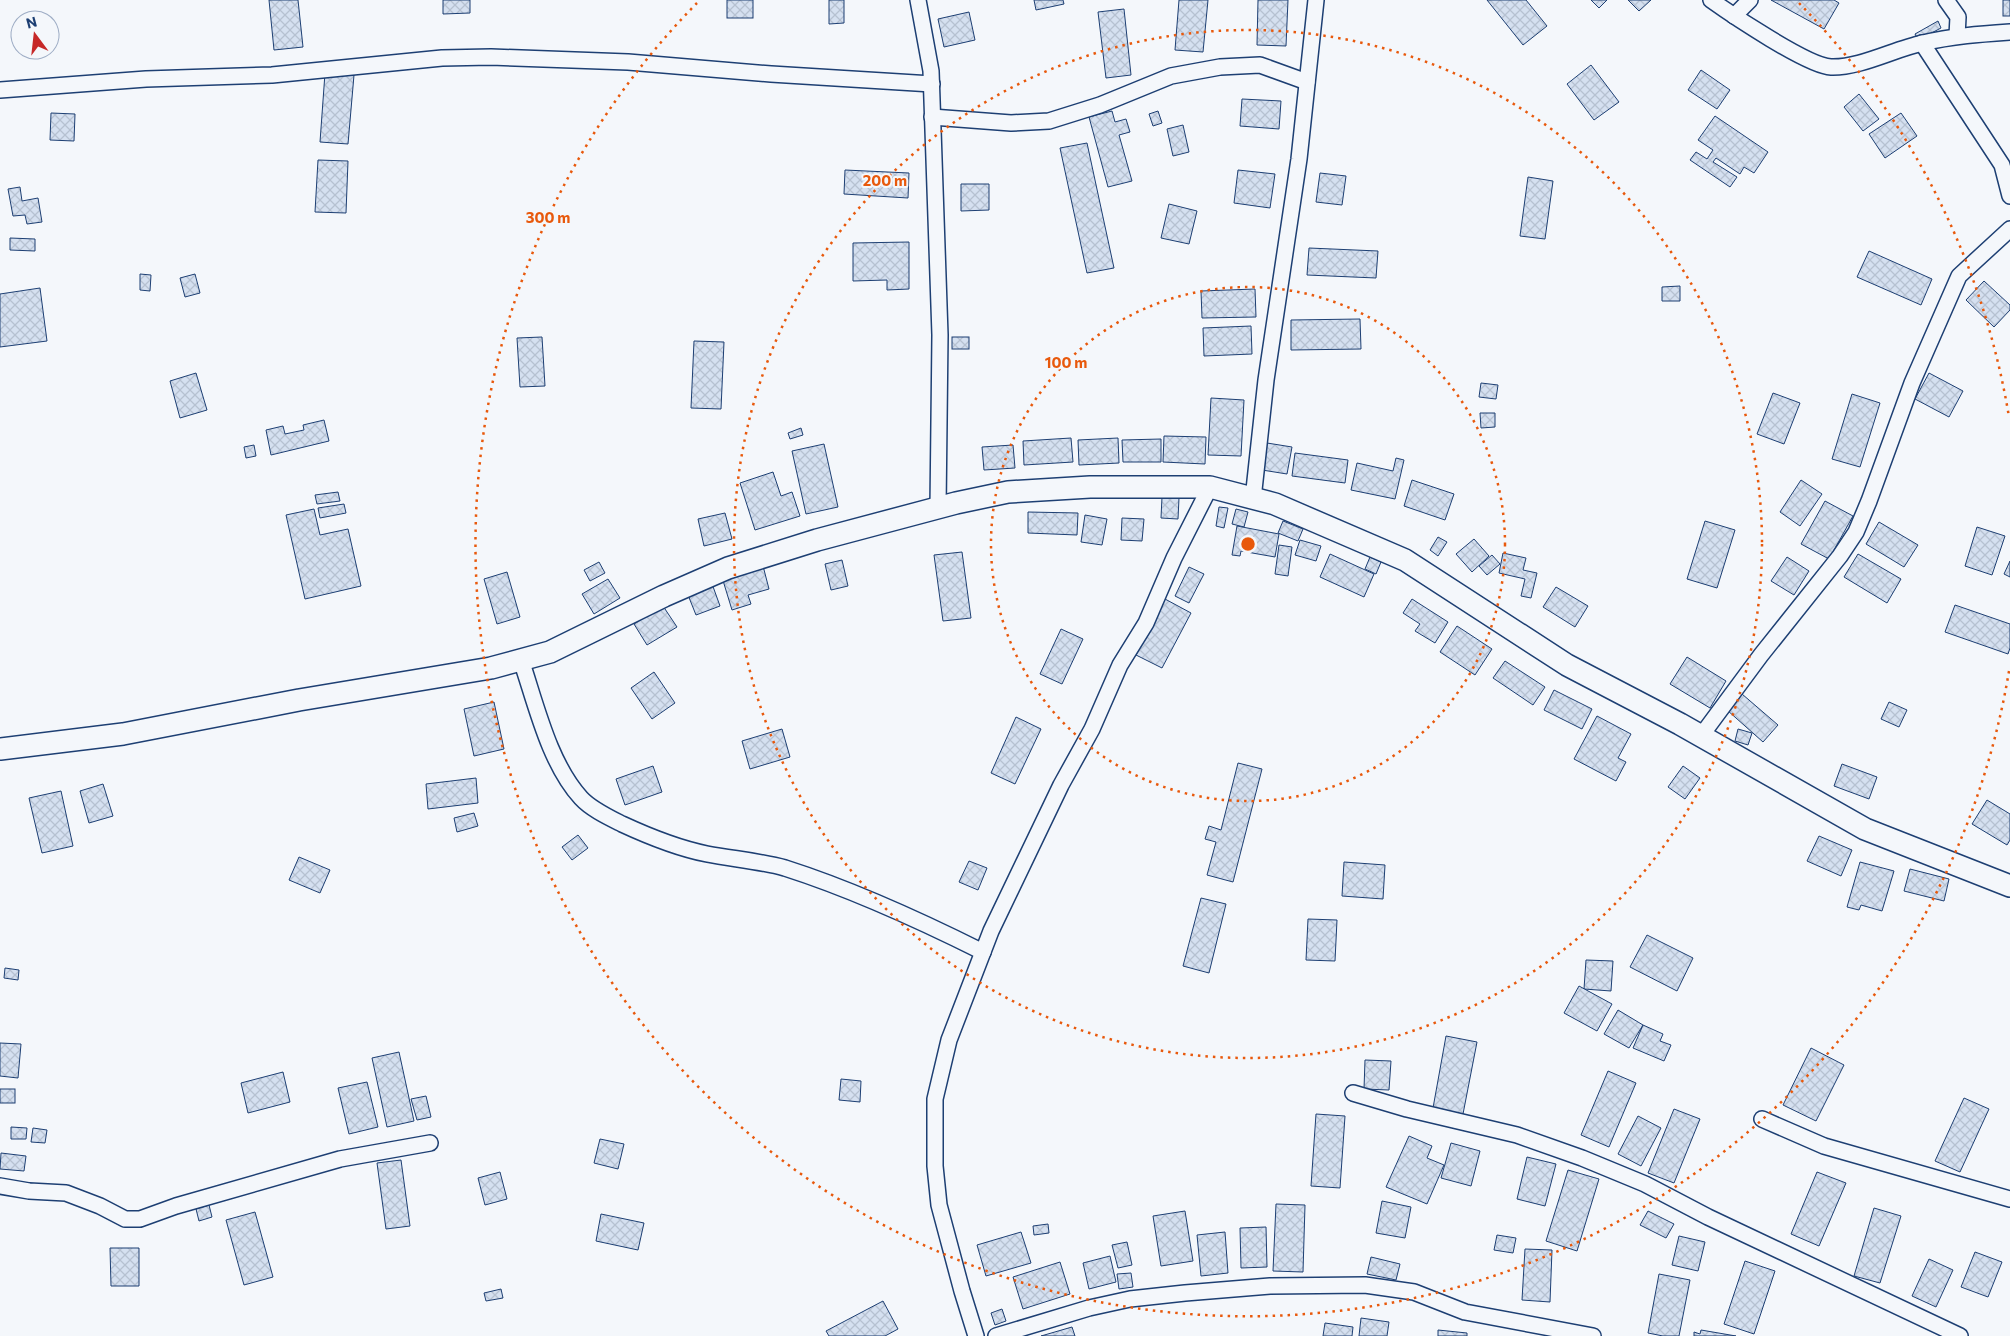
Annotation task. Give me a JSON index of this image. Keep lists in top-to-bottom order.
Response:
{
  "north": "top",
  "rings": ["200 m", "300 m", "100 m"]
}
